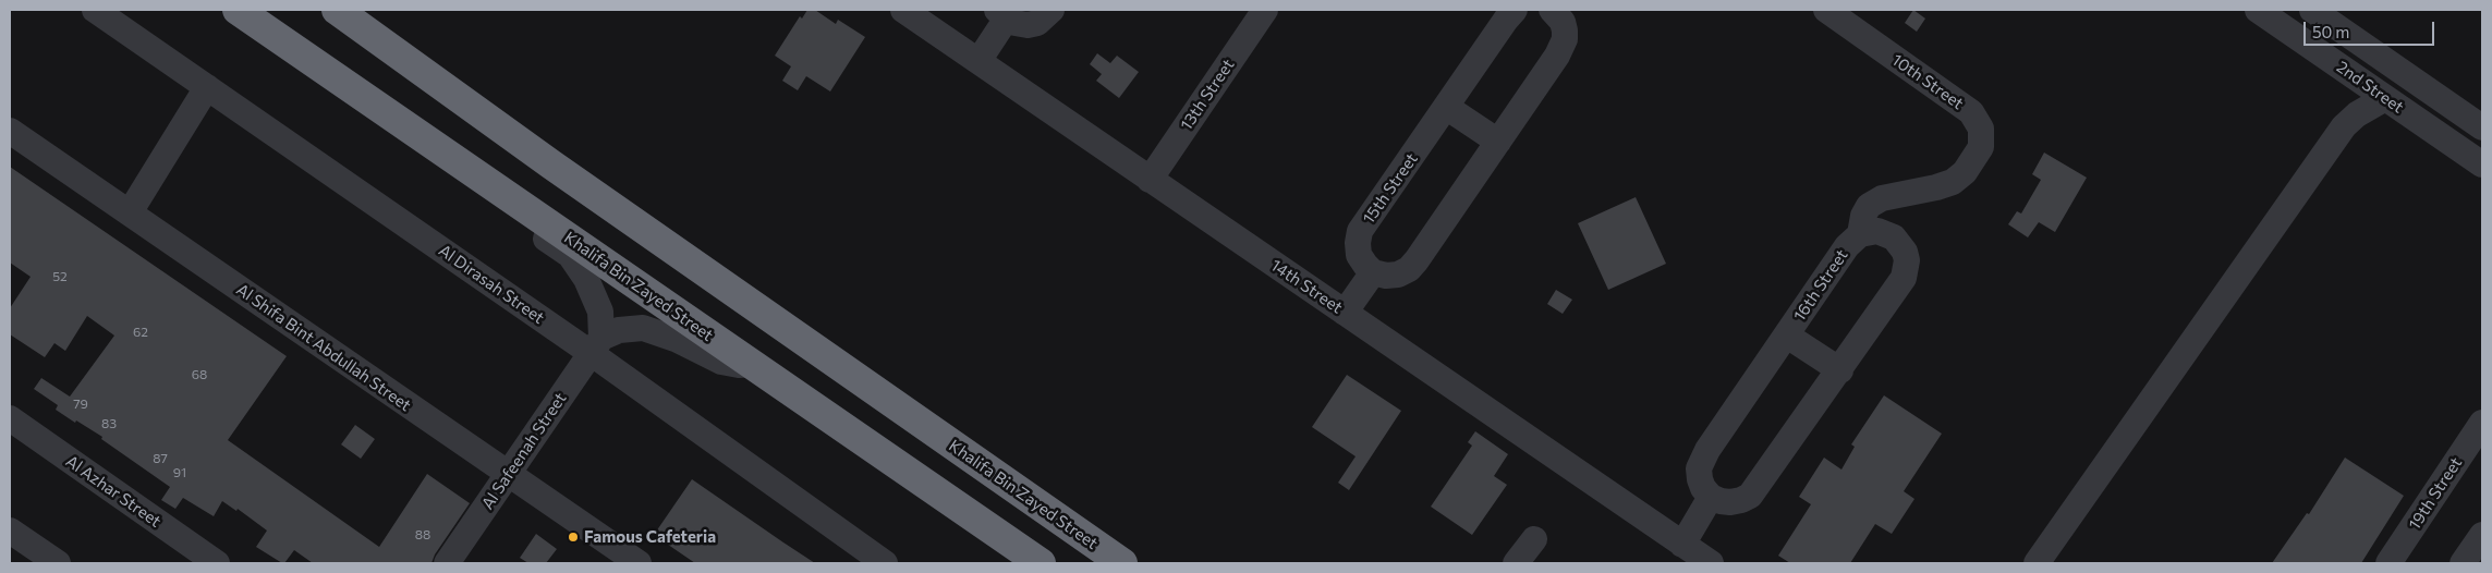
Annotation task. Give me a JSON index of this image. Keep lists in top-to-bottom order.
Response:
{
  "streets": {
    "highway": ["Khalifa Bin Zayed Street"],
    "street": [
      "10th Street",
      "2nd Street",
      "13th Street",
      "15th Street",
      "Al Dirasah Street",
      "16th Street",
      "14th Street",
      "Al Shifa Bint Abdullah Street",
      "Al Safeenah Street",
      "Al Azhar Street",
      "19th Street"
    ]
  },
  "crossings": [
    ["10th Street", "16th Street"],
    ["13th Street", "14th Street"],
    ["Al Dirasah Street", "Al Safeenah Street"],
    ["Al Shifa Bint Abdullah Street", "Al Safeenah Street"]
  ],
  "places": ["Famous Cafeteria"],
  "house_numbers": [
    "52",
    "62",
    "68",
    "79",
    "83",
    "87",
    "91",
    "88"
  ],
  "scale_bar": "50 m"
}
